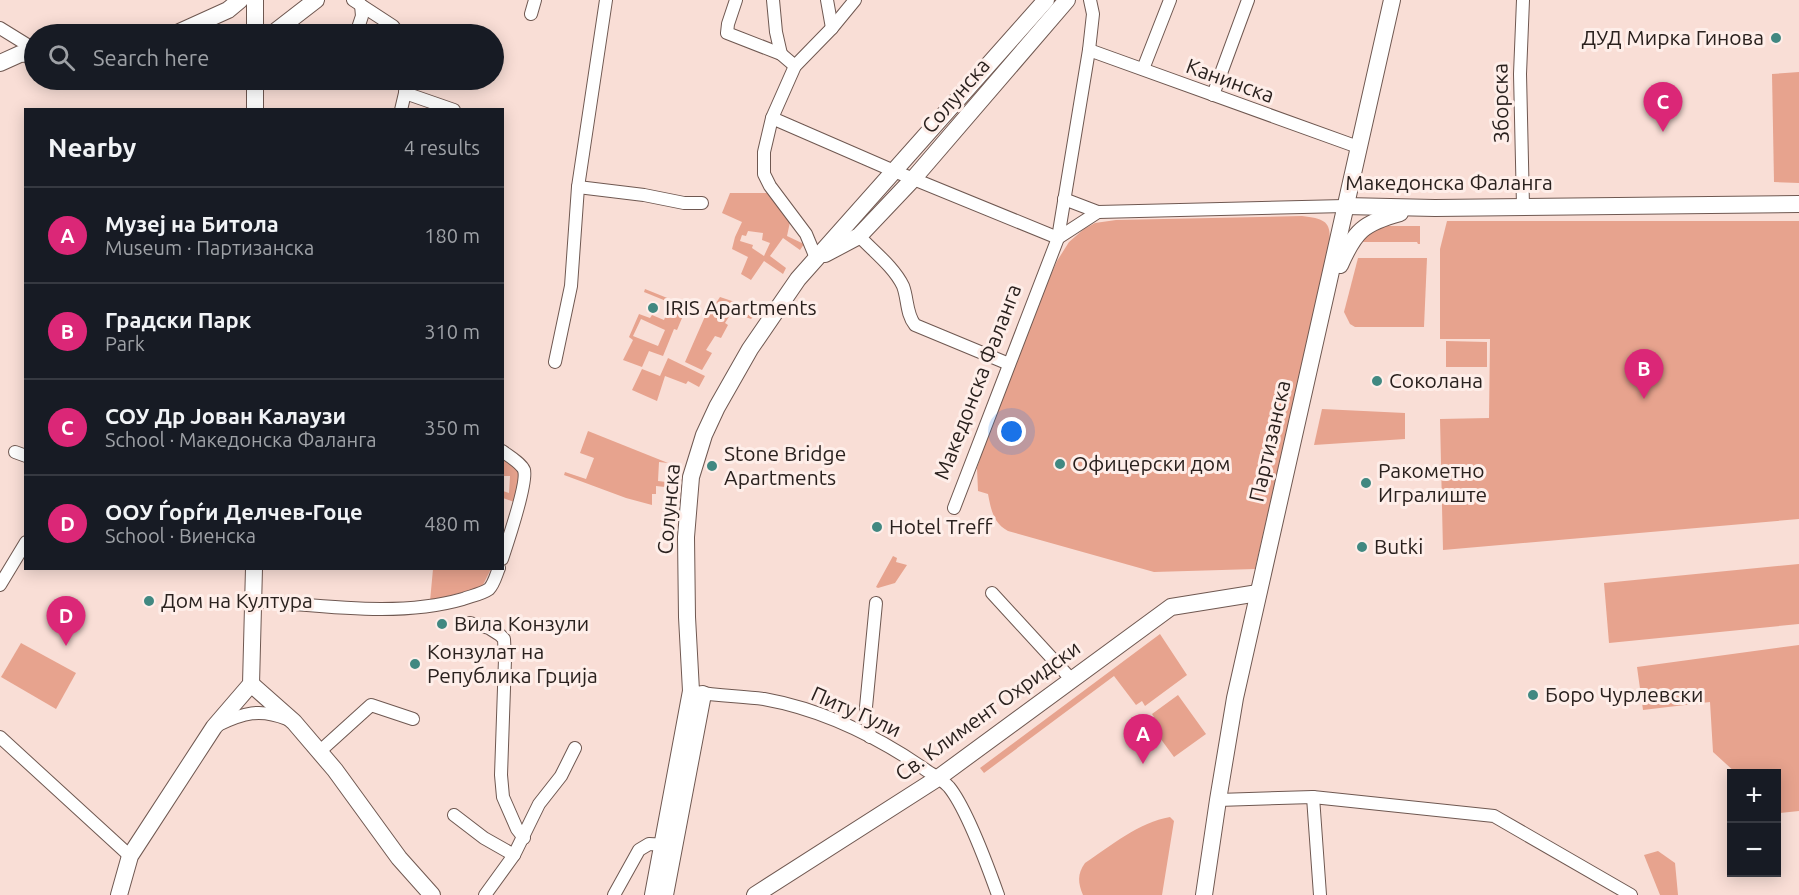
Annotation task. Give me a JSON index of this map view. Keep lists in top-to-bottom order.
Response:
{
  "streets": {
    "street": [
      "Канинска",
      "Солунска",
      "Зборска",
      "Македонска Фаланга",
      "Партизанска",
      "Св. Климент Охридски",
      "Питу Гули"
    ]
  },
  "crossings": [
    ["Канинска", "Партизанска"],
    ["Солунска", "Питу Гули"],
    ["Зборска", "Македонска Фаланга"],
    ["Македонска Фаланга", "Партизанска"],
    ["Партизанска", "Св. Климент Охридски"],
    ["Св. Климент Охридски", "Питу Гули"]
  ],
  "places": [
    "ДУД Мирка Гинова",
    "IRIS Apartments",
    "Соколана",
    "Офицерски дом",
    "Stone Bridge Apartments",
    "Ракометно Игралиште",
    "Hotel Treff",
    "Butki",
    "Дом на Култура",
    "Вила Конзули",
    "Конзулат на Република Грција",
    "Боро Чурлевски"
  ],
  "page": {
    "search": "Search here",
    "pins": [
      "C",
      "B",
      "D",
      "A"
    ],
    "heading": ["Nearby", "4 results"],
    "list": [
      {
        "mark": "A",
        "name": "Музеј на Битола",
        "note": "Museum · Партизанска",
        "value": "180 m"
      },
      {
        "mark": "B",
        "name": "Градски Парк",
        "note": "Park",
        "value": "310 m"
      },
      {
        "mark": "C",
        "name": "СОУ Др Јован Калаузи",
        "note": "School · Македонска Фаланга",
        "value": "350 m"
      },
      {
        "mark": "D",
        "name": "ООУ Ѓорѓи Делчев-Гоце",
        "note": "School · Виенска",
        "value": "480 m"
      }
    ],
    "map_buttons": ["+", "−"]
  }
}
